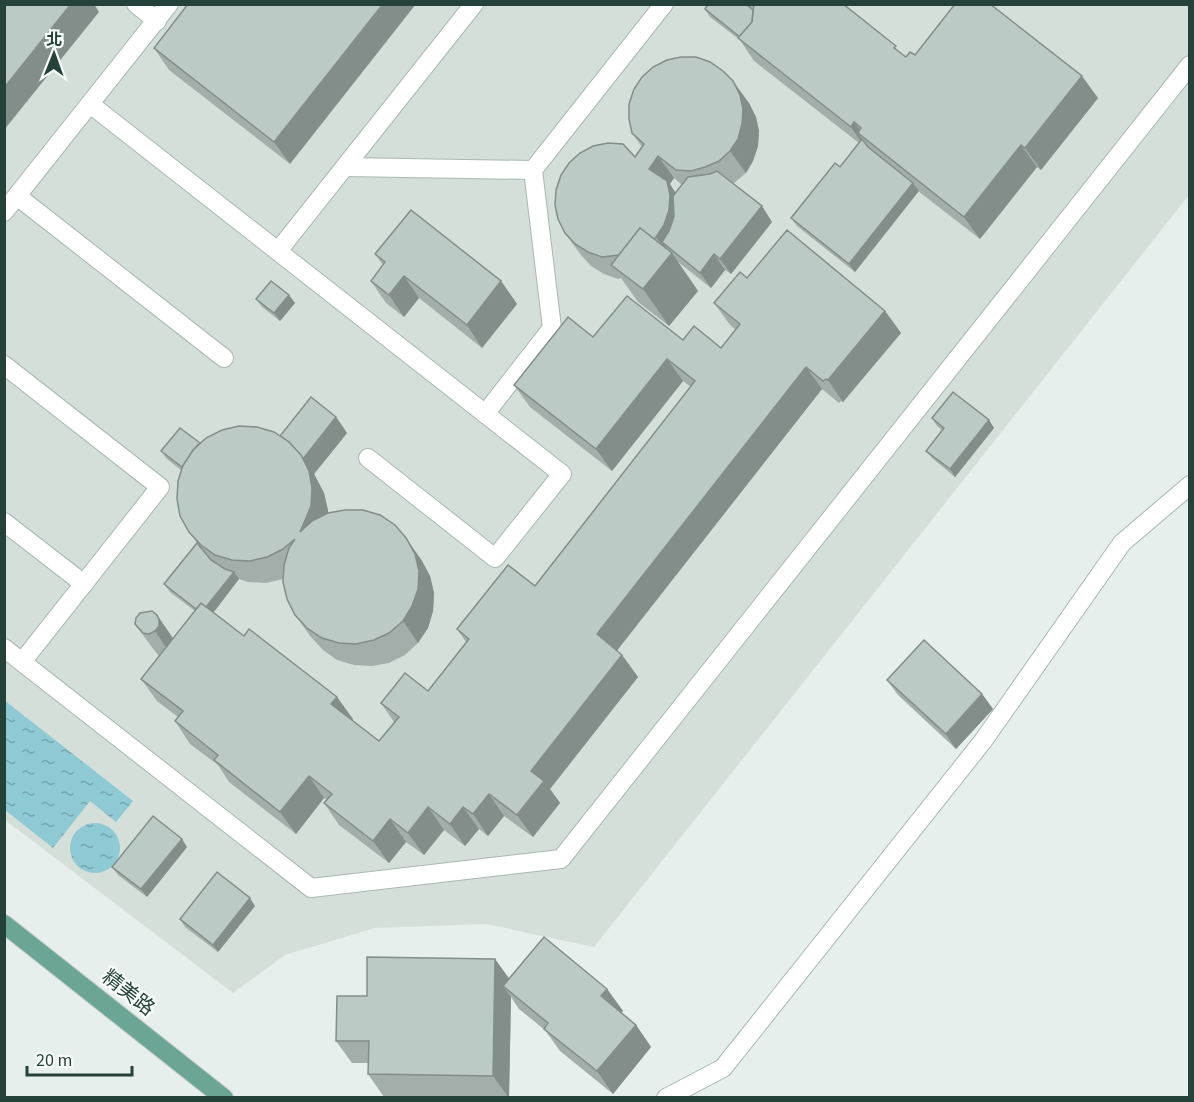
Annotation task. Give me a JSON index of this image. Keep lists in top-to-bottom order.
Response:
{
  "streets": {
    "main road": ["精美路"]
  },
  "scale_bar": "20 m",
  "north": "top"
}
